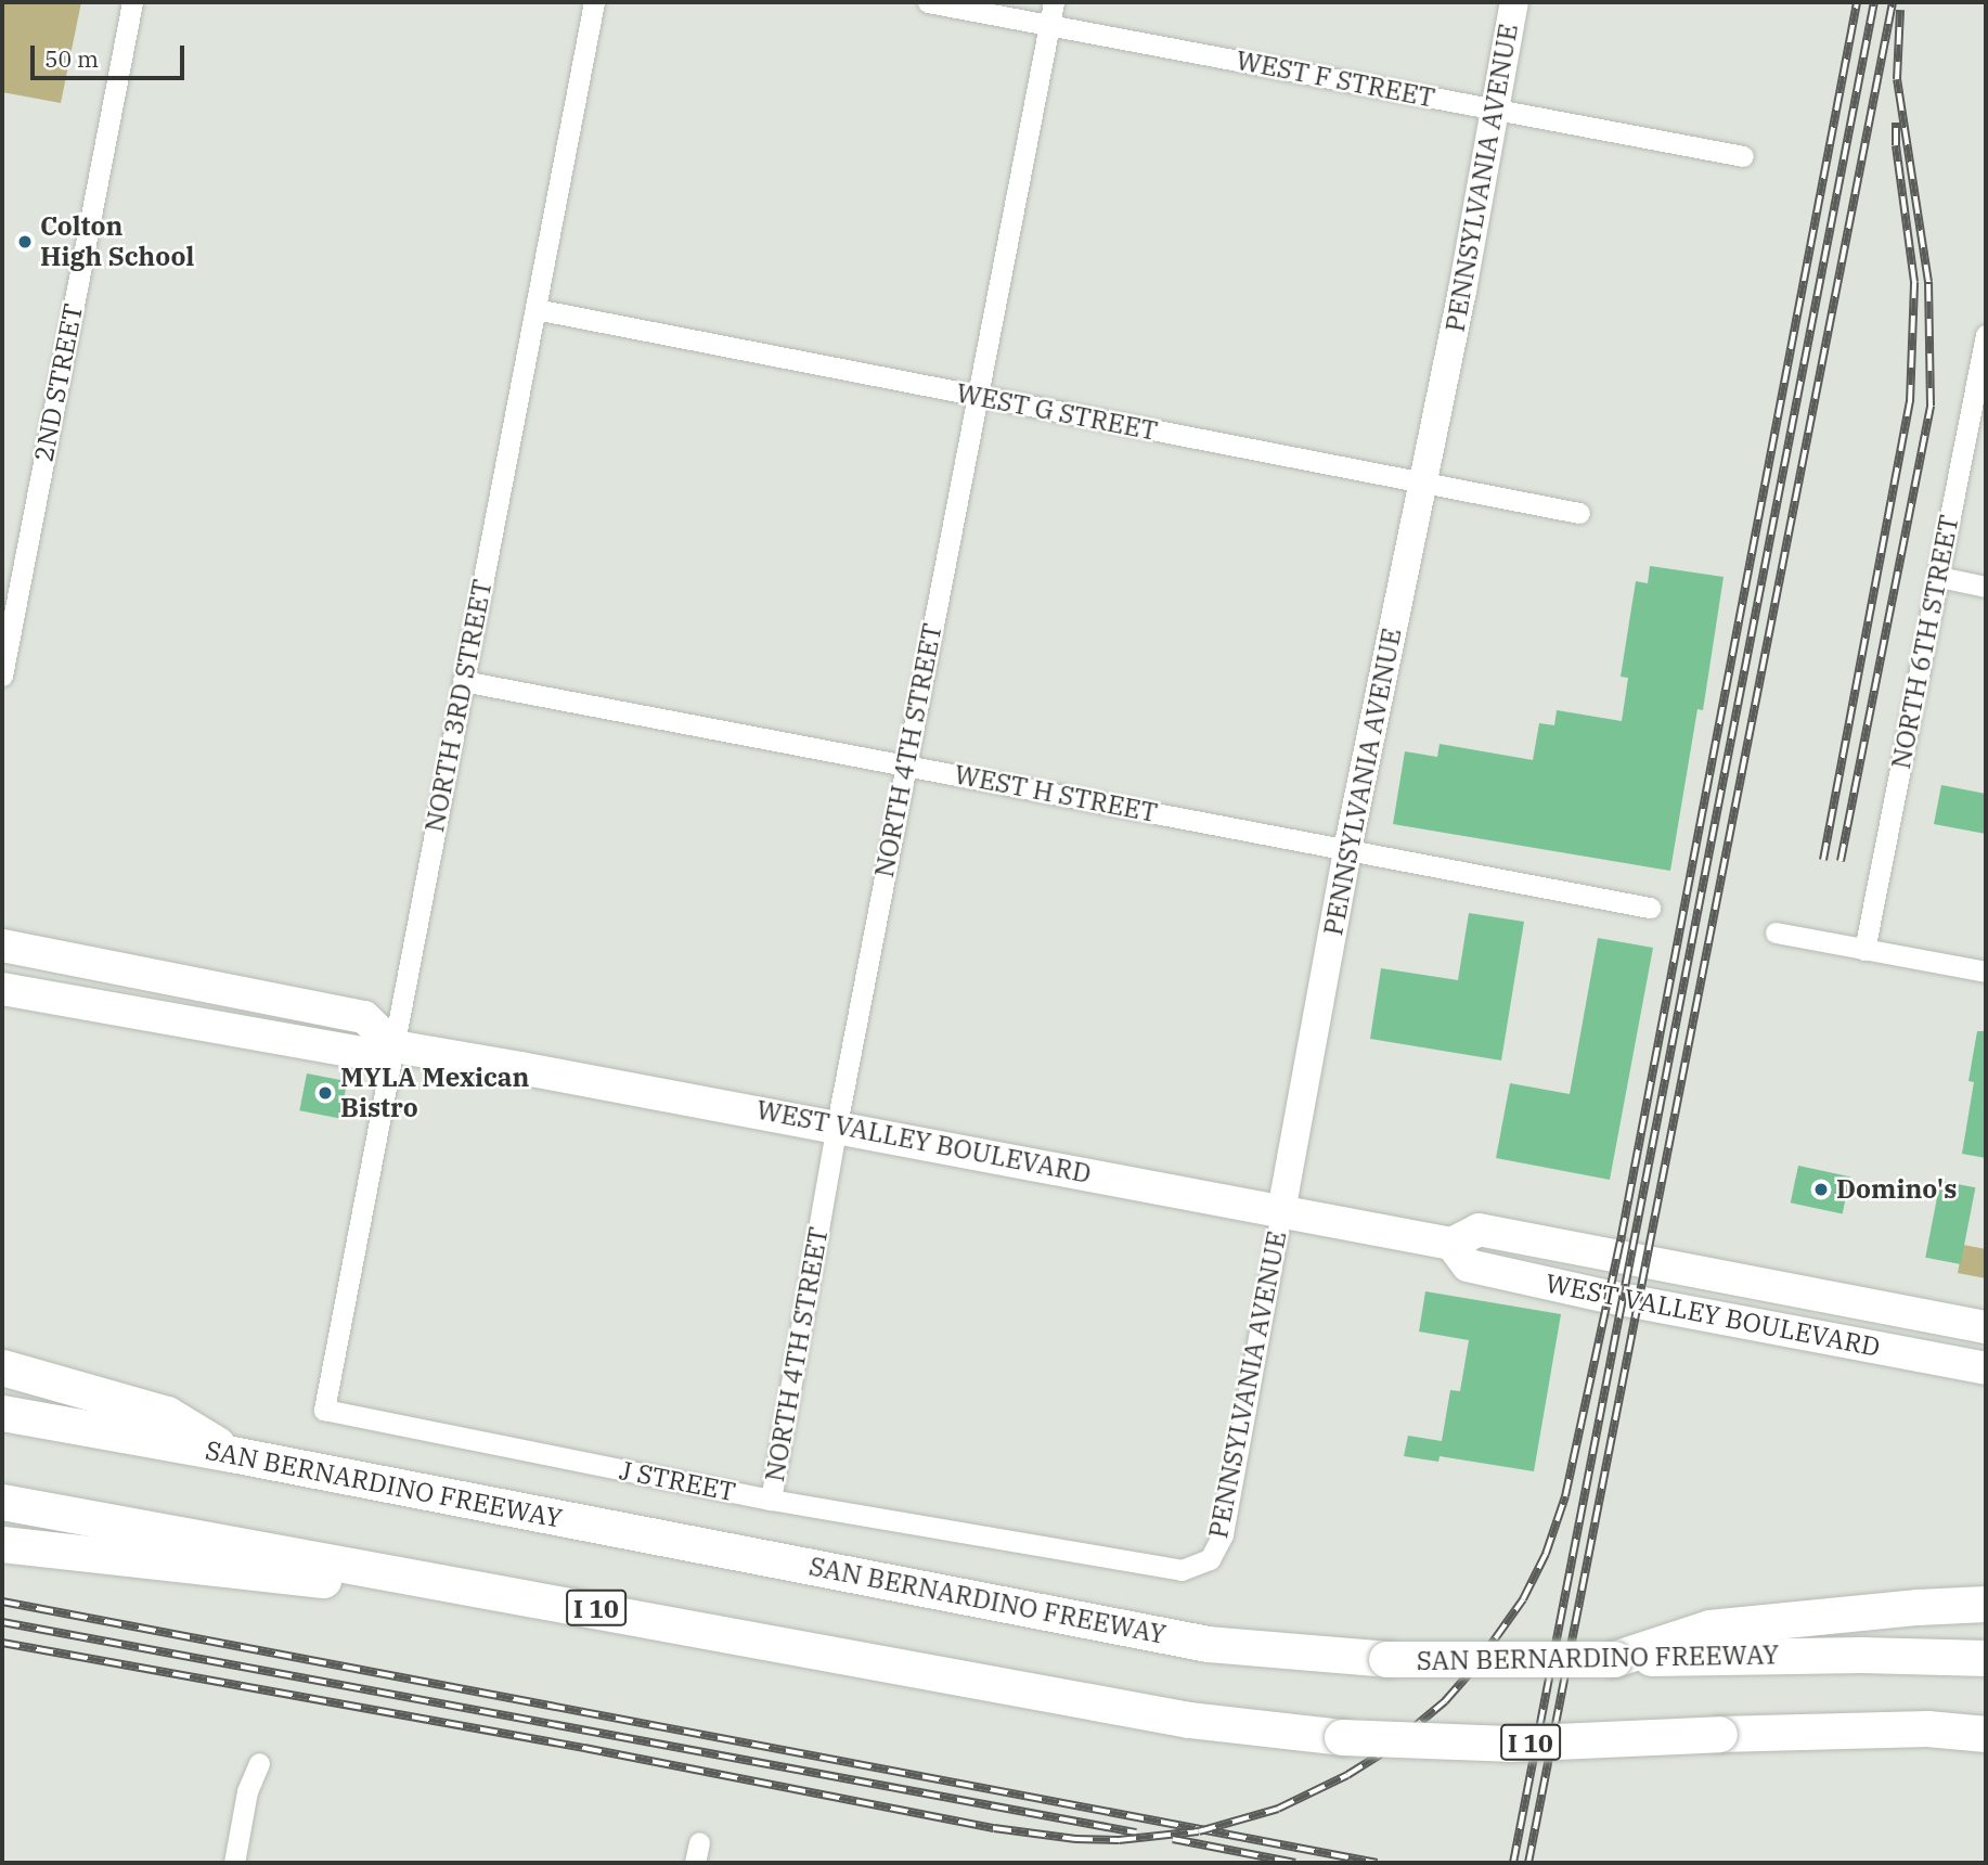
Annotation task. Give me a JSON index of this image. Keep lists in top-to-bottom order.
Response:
{
  "streets": {
    "highway": ["SAN BERNARDINO FREEWAY", "I 10"],
    "main road": ["WEST VALLEY BOULEVARD"],
    "street": [
      "WEST F STREET",
      "PENNSYLVANIA AVENUE",
      "2ND STREET",
      "WEST G STREET",
      "NORTH 6TH STREET",
      "NORTH 3RD STREET",
      "NORTH 4TH STREET",
      "WEST H STREET",
      "J STREET"
    ]
  },
  "crossings": [
    ["WEST F STREET", "PENNSYLVANIA AVENUE"],
    ["WEST F STREET", "NORTH 4TH STREET"],
    ["PENNSYLVANIA AVENUE", "WEST G STREET"],
    ["PENNSYLVANIA AVENUE", "WEST H STREET"],
    ["PENNSYLVANIA AVENUE", "WEST VALLEY BOULEVARD"],
    ["PENNSYLVANIA AVENUE", "J STREET"],
    ["WEST G STREET", "NORTH 3RD STREET"],
    ["WEST G STREET", "NORTH 4TH STREET"],
    ["NORTH 3RD STREET", "WEST H STREET"],
    ["NORTH 3RD STREET", "WEST VALLEY BOULEVARD"],
    ["NORTH 3RD STREET", "J STREET"],
    ["NORTH 4TH STREET", "WEST H STREET"],
    ["NORTH 4TH STREET", "WEST VALLEY BOULEVARD"],
    ["NORTH 4TH STREET", "J STREET"]
  ],
  "places": ["Colton High School", "MYLA Mexican Bistro", "Domino's"],
  "scale_bar": "50 m"
}
